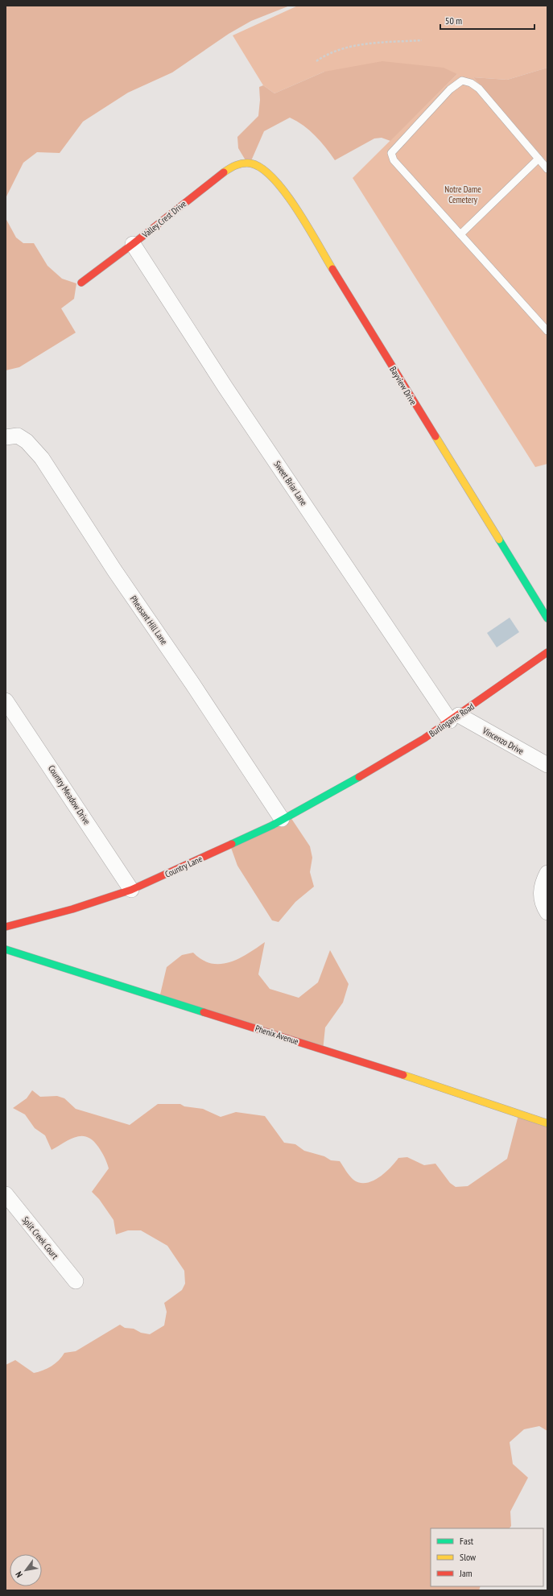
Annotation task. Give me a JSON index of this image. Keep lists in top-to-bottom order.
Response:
{
  "streets": {
    "street": [
      "Valley Crest Drive",
      "Bayview Drive",
      "Sweet Briar Lane",
      "Pheasant Hill Lane",
      "Burlingame Road",
      "Vincenzo Drive",
      "Country Meadow Drive",
      "Country Lane",
      "Phenix Avenue",
      "Split Creek Court"
    ]
  },
  "crossings": [
    ["Valley Crest Drive", "Bayview Drive"],
    ["Valley Crest Drive", "Sweet Briar Lane"],
    ["Sweet Briar Lane", "Burlingame Road"],
    ["Sweet Briar Lane", "Vincenzo Drive"],
    ["Pheasant Hill Lane", "Country Lane"],
    ["Burlingame Road", "Vincenzo Drive"],
    ["Burlingame Road", "Country Lane"],
    ["Country Meadow Drive", "Country Lane"]
  ],
  "parks": ["Notre Dame Cemetery"],
  "legend": ["Fast", "Slow", "Jam"],
  "scale_bar": "50 m",
  "north": "bottom left"
}
